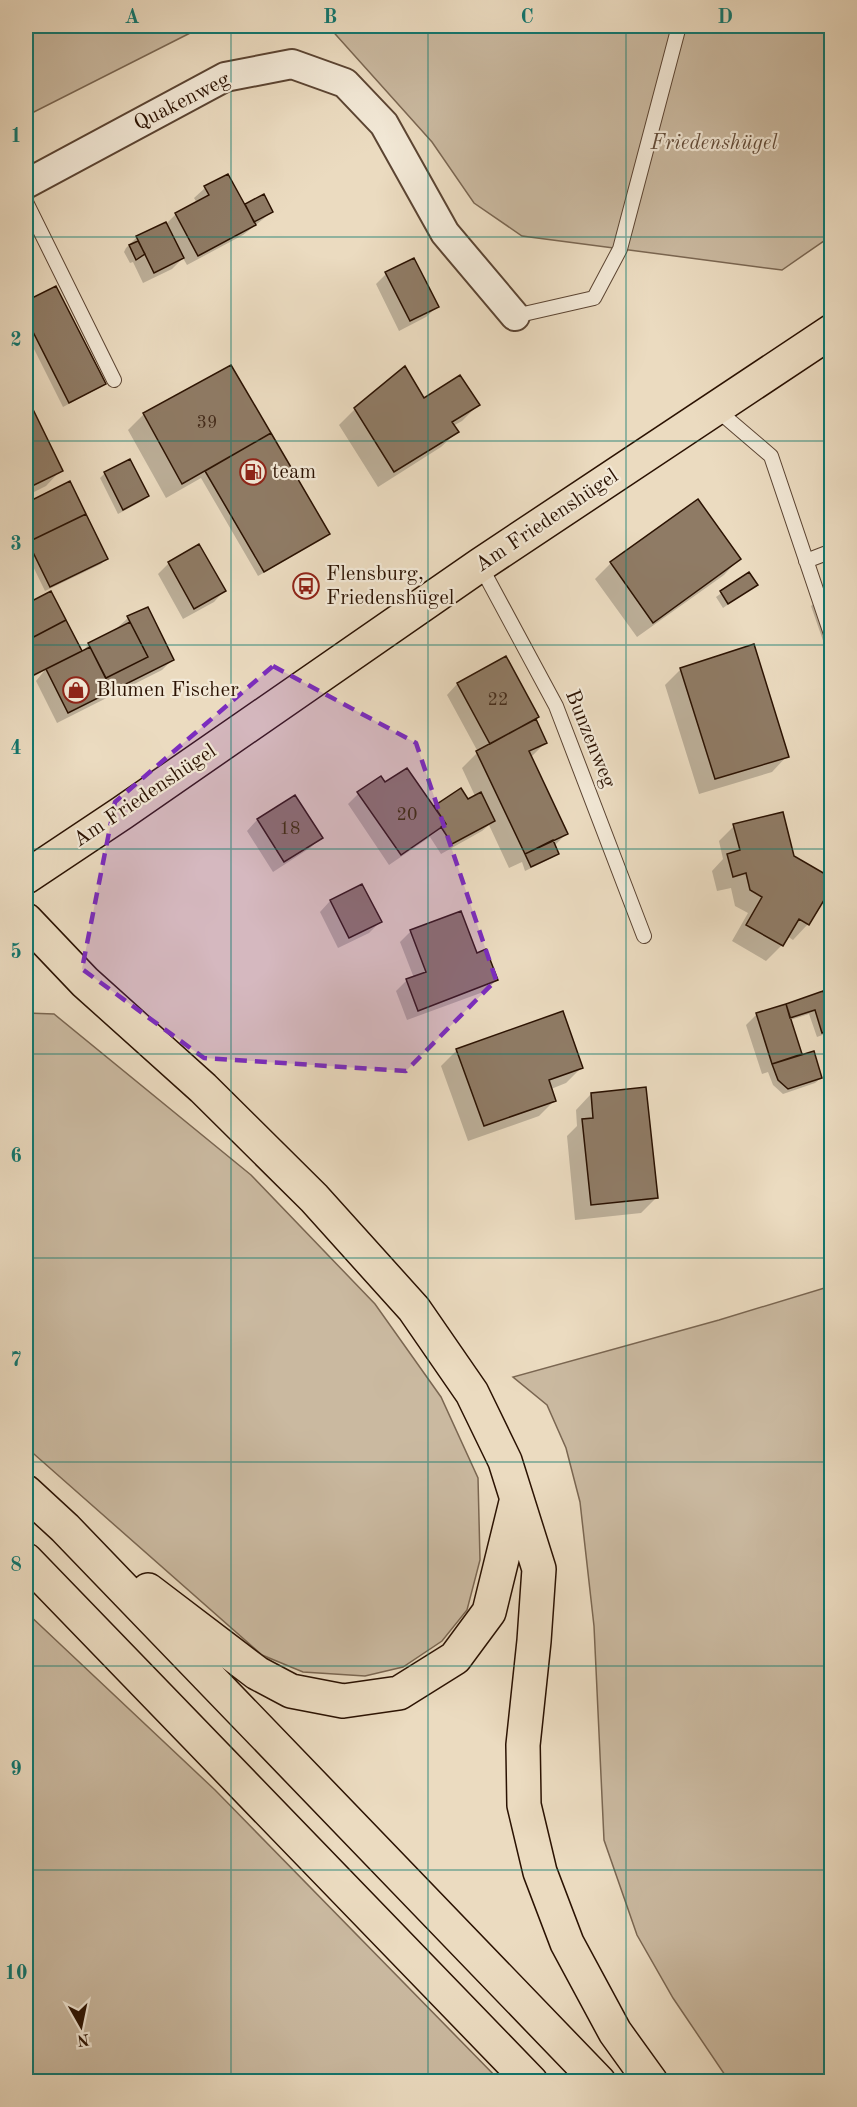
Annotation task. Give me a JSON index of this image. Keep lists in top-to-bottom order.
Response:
{
  "streets": {
    "main road": ["Am Friedenshügel"],
    "street": ["Quakenweg"],
    "lane": ["Bunzenweg"]
  },
  "crossings": [
    ["Am Friedenshügel", "Bunzenweg"]
  ],
  "parks": ["Friedenshügel"],
  "places": {
    "fuel station": ["team"],
    "bus stop": ["Flensburg, Friedenshügel"],
    "shop": ["Blumen Fischer"]
  },
  "house_numbers": [
    "39",
    "22",
    "20",
    "18"
  ],
  "north": "bottom",
  "grid": {
    "columns": [
      "A",
      "B",
      "C",
      "D"
    ],
    "rows": [
      "1",
      "2",
      "3",
      "4",
      "5",
      "6",
      "7",
      "8",
      "9",
      "10"
    ]
  }
}
